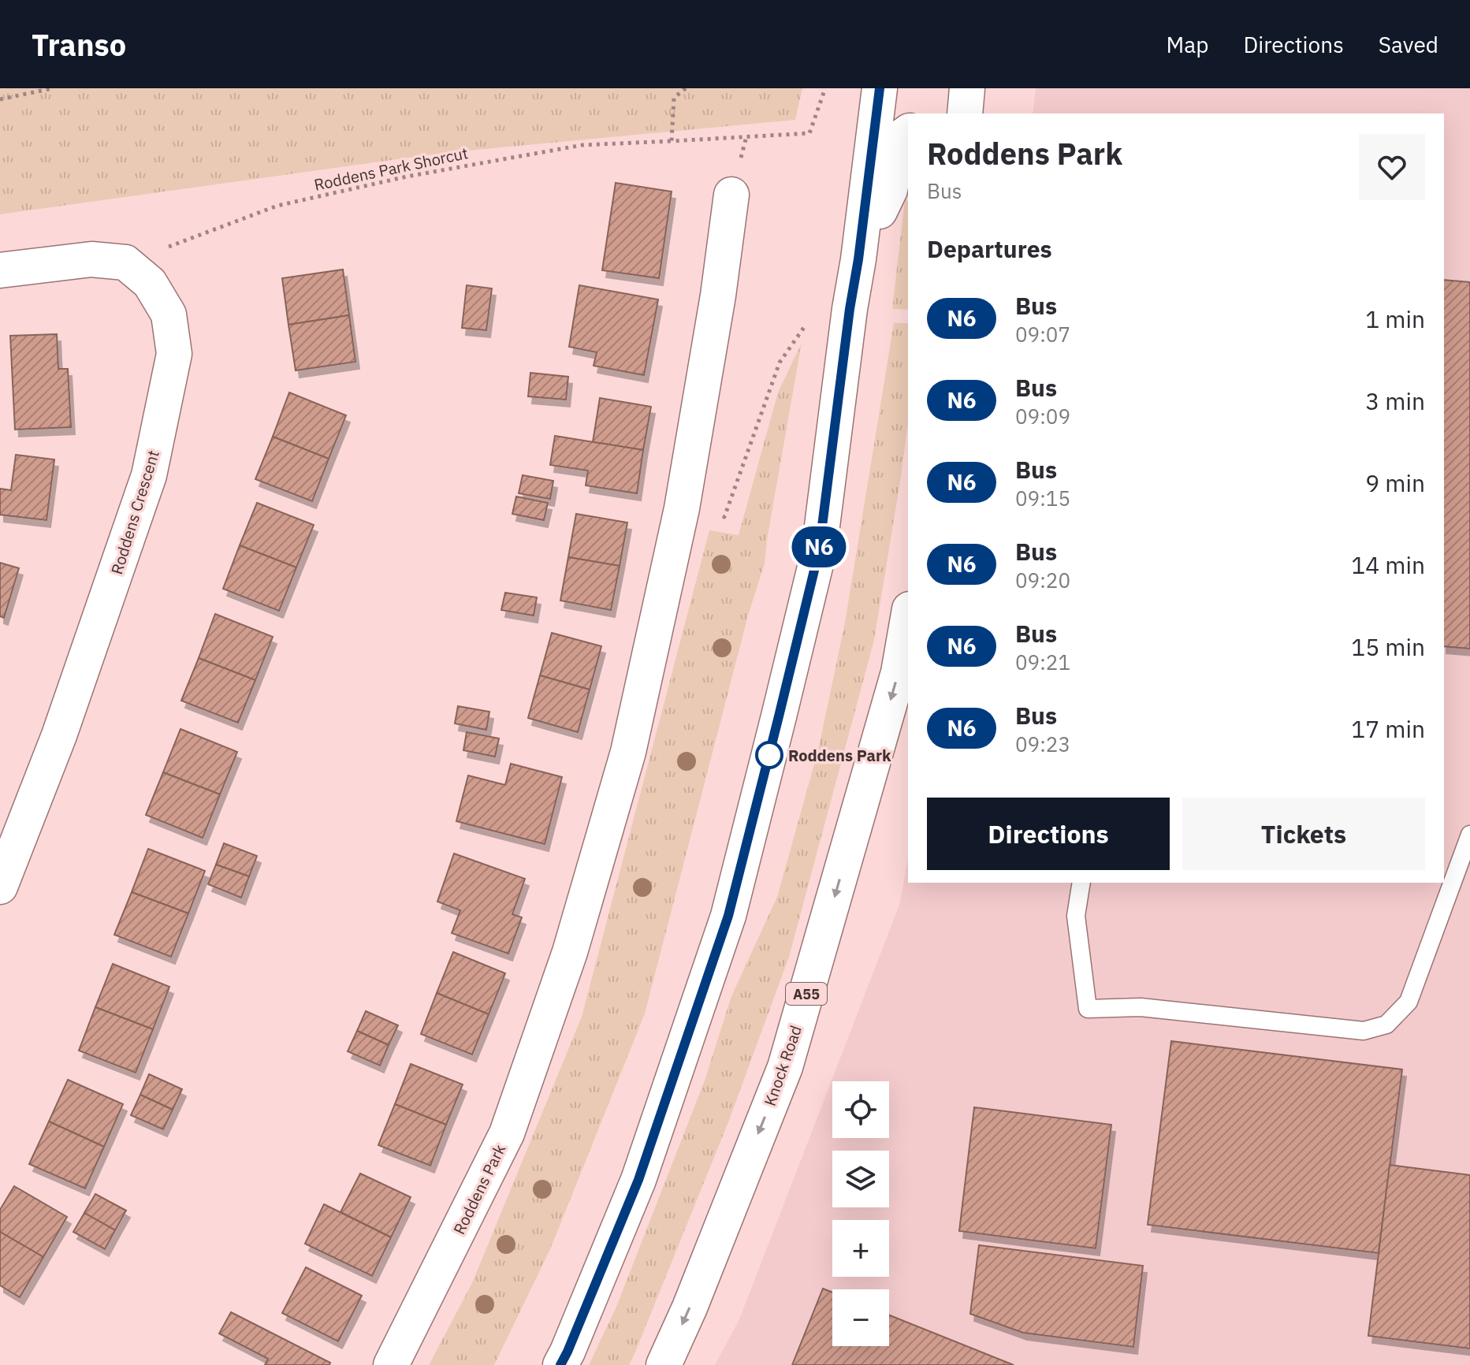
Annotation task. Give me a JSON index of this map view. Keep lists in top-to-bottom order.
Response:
{
  "streets": {
    "main road": [
      "Roddens Crescent",
      "A55",
      "Knock Road",
      "Roddens Park"
    ],
    "path": ["Roddens Park Shorcut"]
  },
  "crossings": [
    ["Roddens Park Shorcut", "Roddens Crescent"]
  ],
  "places": ["Roddens Park"],
  "lines": ["bus line N6"],
  "page": {
    "header": "Transo",
    "nav": ["Map", "Directions", "Saved"],
    "on_map": "N6",
    "heading": [
      ["Roddens Park", "Bus"],
      "Departures"
    ],
    "list": [
      {
        "mark": "N6",
        "name": "Bus",
        "note": "09:07",
        "value": "1 min"
      },
      {
        "mark": "N6",
        "name": "Bus",
        "note": "09:09",
        "value": "3 min"
      },
      {
        "mark": "N6",
        "name": "Bus",
        "note": "09:15",
        "value": "9 min"
      },
      {
        "mark": "N6",
        "name": "Bus",
        "note": "09:20",
        "value": "14 min"
      },
      {
        "mark": "N6",
        "name": "Bus",
        "note": "09:21",
        "value": "15 min"
      },
      {
        "mark": "N6",
        "name": "Bus",
        "note": "09:23",
        "value": "17 min"
      }
    ],
    "buttons": ["Directions", "Tickets"],
    "map_buttons": ["+", "−"]
  }
}
